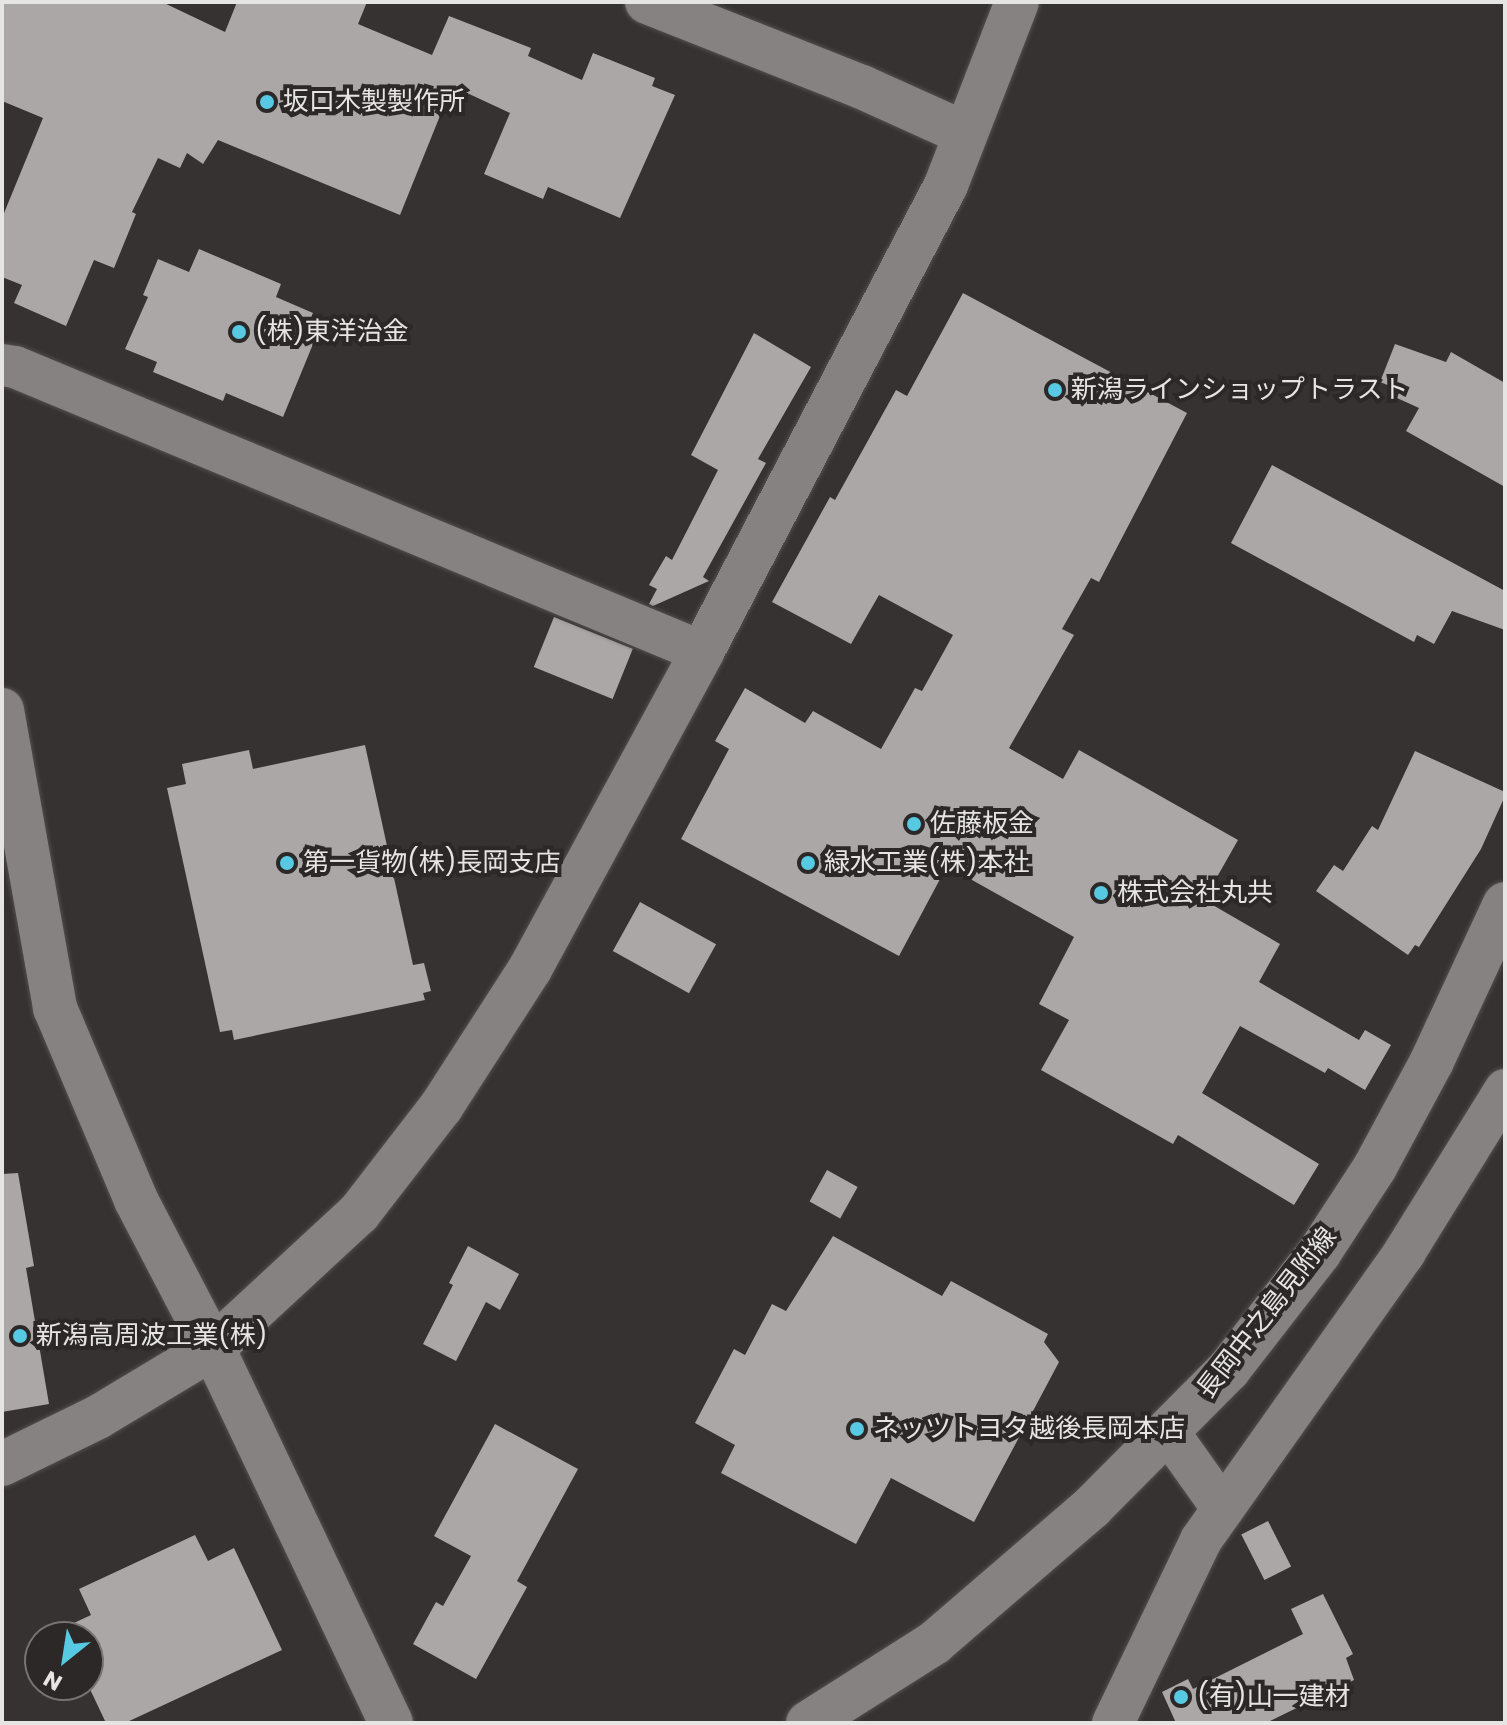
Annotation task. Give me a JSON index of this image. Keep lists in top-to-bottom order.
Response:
{
  "streets": {
    "street": ["長岡中之島見附線"]
  },
  "places": [
    "坂口木製製作所",
    "(株)東洋治金",
    "新潟ラインショップトラスト",
    "佐藤板金",
    "第一貨物(株)長岡支店",
    "緑水工業(株)本社",
    "株式会社丸共",
    "新潟高周波工業(株)",
    "ネッツトヨタ越後長岡本店",
    "(有)山一建材"
  ],
  "north": "bottom left"
}
